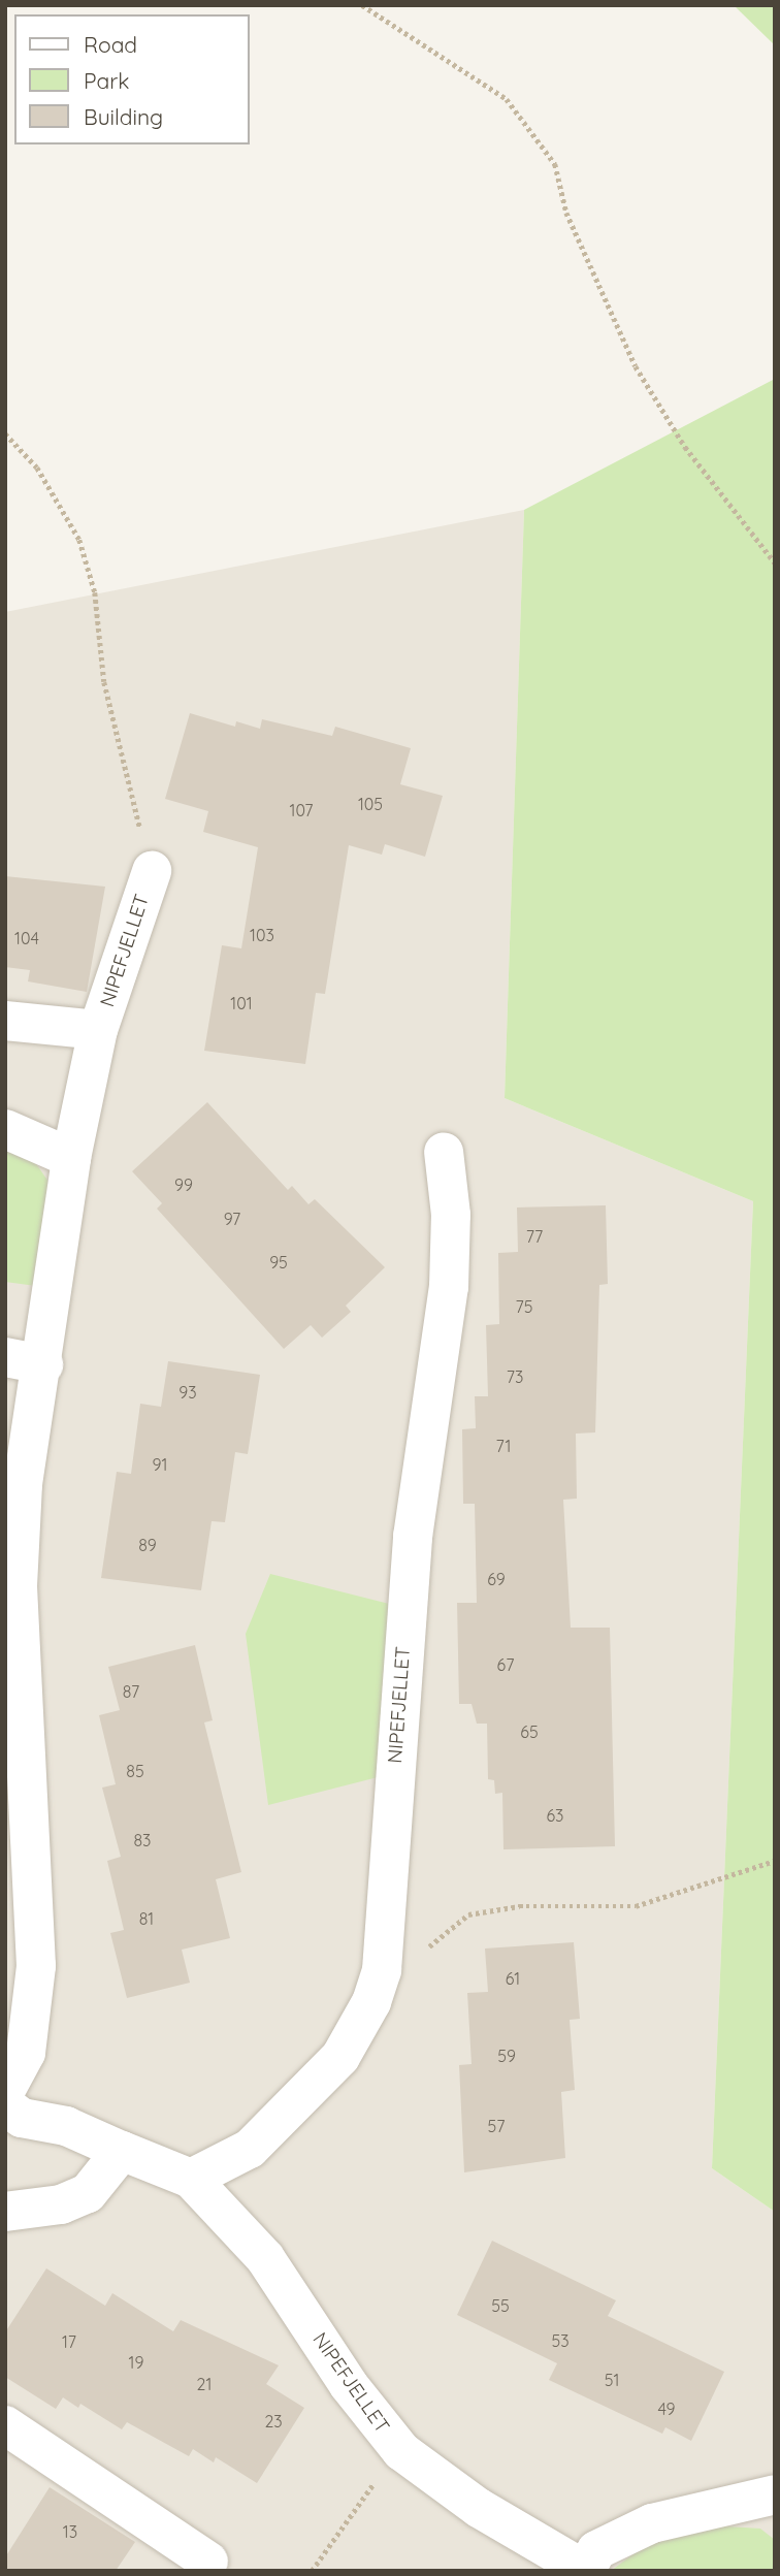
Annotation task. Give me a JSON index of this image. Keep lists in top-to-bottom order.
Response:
{
  "streets": {
    "lane": ["NIPEFJELLET"]
  },
  "house_numbers": [
    "105",
    "107",
    "103",
    "104",
    "101",
    "99",
    "97",
    "77",
    "95",
    "75",
    "73",
    "93",
    "71",
    "91",
    "89",
    "69",
    "67",
    "87",
    "65",
    "85",
    "63",
    "83",
    "81",
    "61",
    "59",
    "57",
    "55",
    "53",
    "17",
    "19",
    "51",
    "21",
    "49",
    "23",
    "13"
  ],
  "legend": ["Road", "Park", "Building"]
}
